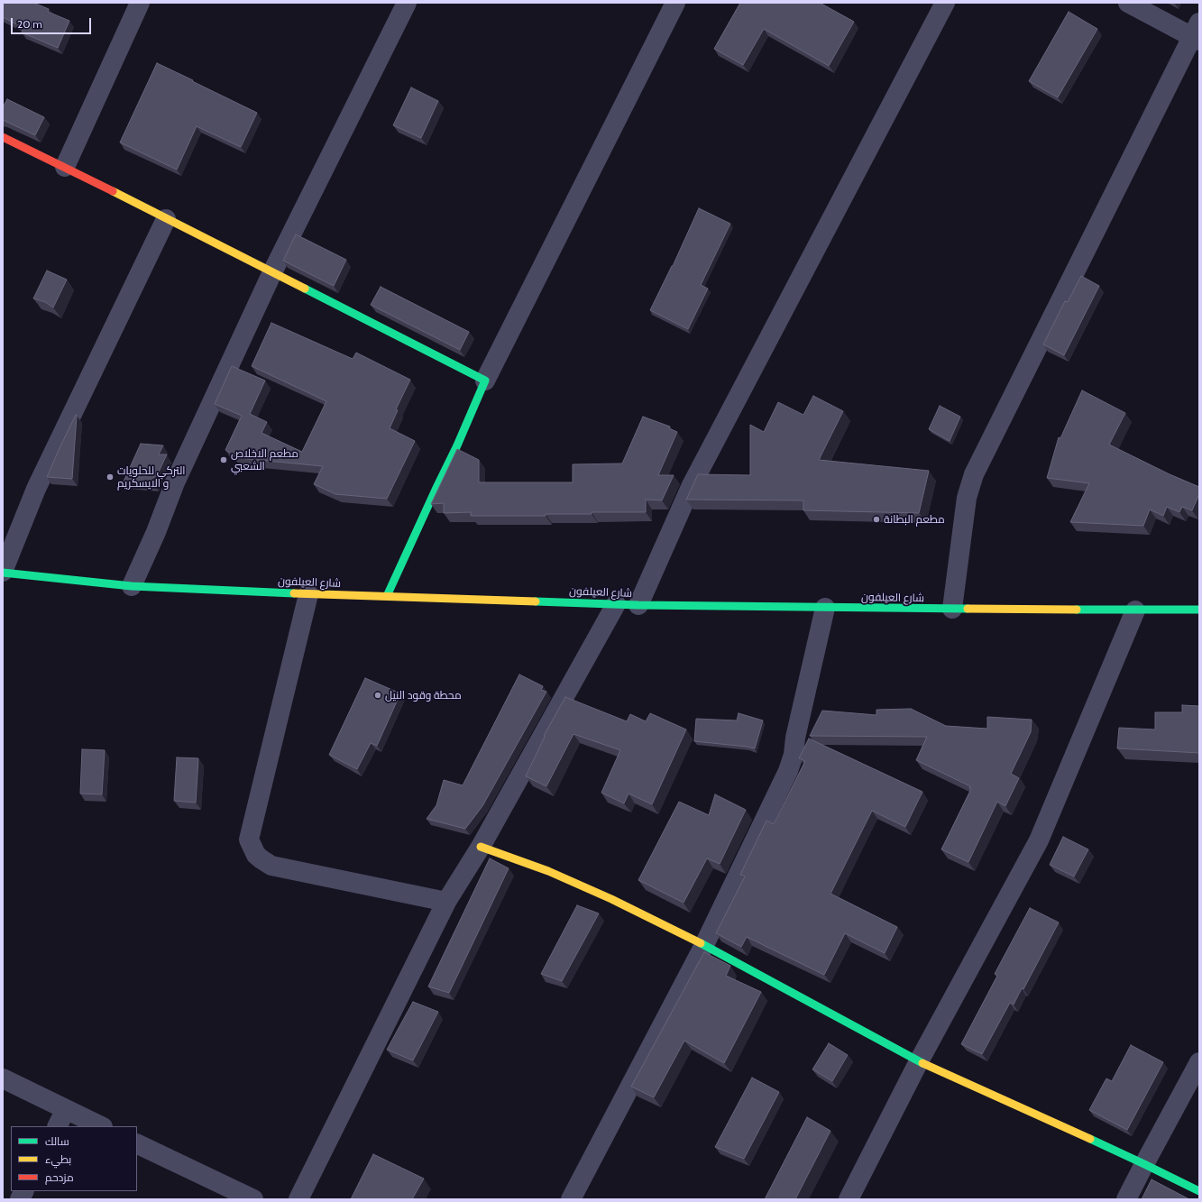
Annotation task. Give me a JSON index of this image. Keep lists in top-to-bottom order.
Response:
{
  "streets": {
    "main road": ["شارع العيلفون"]
  },
  "places": [
    "مطعم الاخلاص الشعبي",
    "التركي للحلويات و الايسكريم",
    "مطعم البطانة",
    "محطة وقود النيل"
  ],
  "legend": ["سالك", "بطيء", "مزدحم"],
  "scale_bar": "20 m"
}
